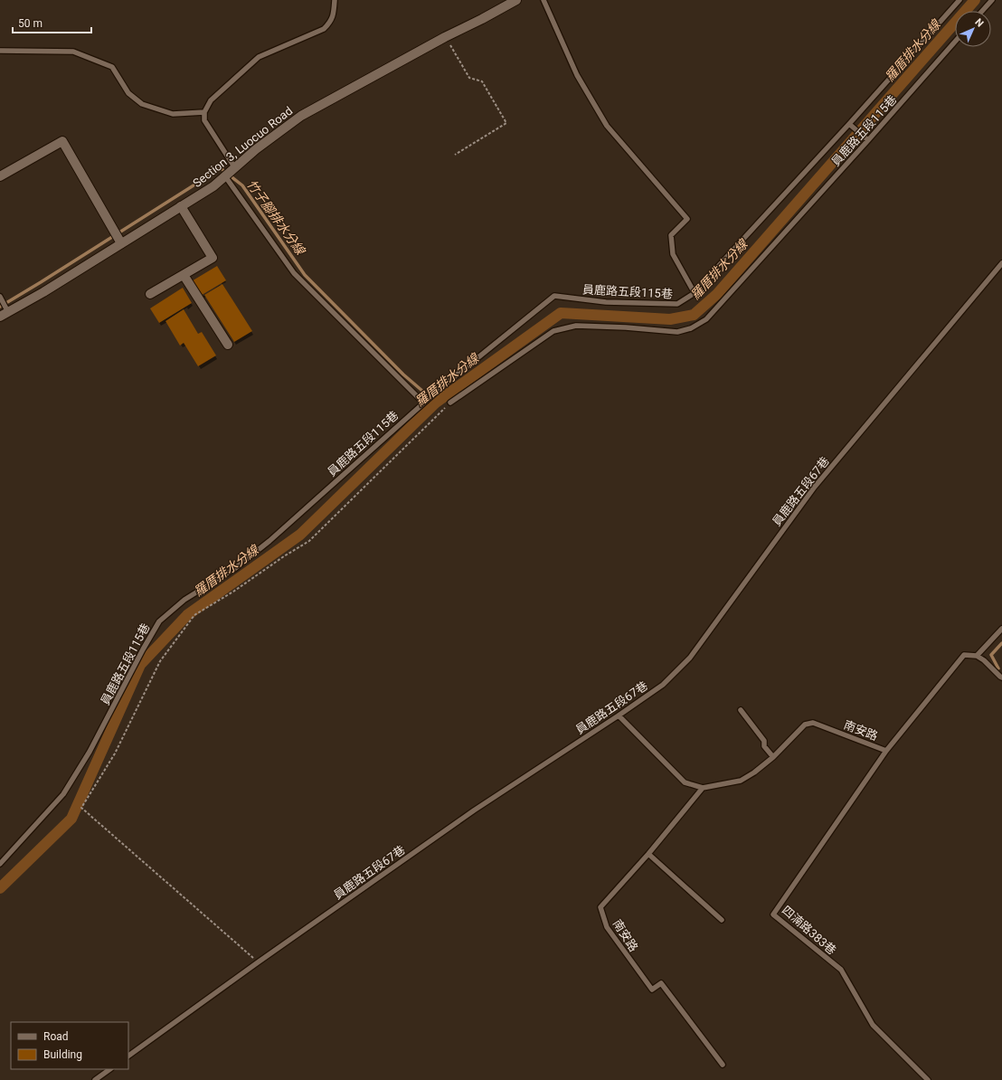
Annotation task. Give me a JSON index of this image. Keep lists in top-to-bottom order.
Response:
{
  "streets": {
    "street": ["Section 3, Luocuo Road"],
    "lane": [
      "員鹿路五段115巷",
      "員鹿路五段67巷",
      "南安路",
      "四湳路383巷"
    ]
  },
  "crossings": [
    ["員鹿路五段67巷", "南安路"],
    ["南安路", "四湳路383巷"]
  ],
  "water": ["羅厝排水分線", "竹子腳排水分線"],
  "legend": ["Road", "Building"],
  "scale_bar": "50 m",
  "north": "top right"
}
